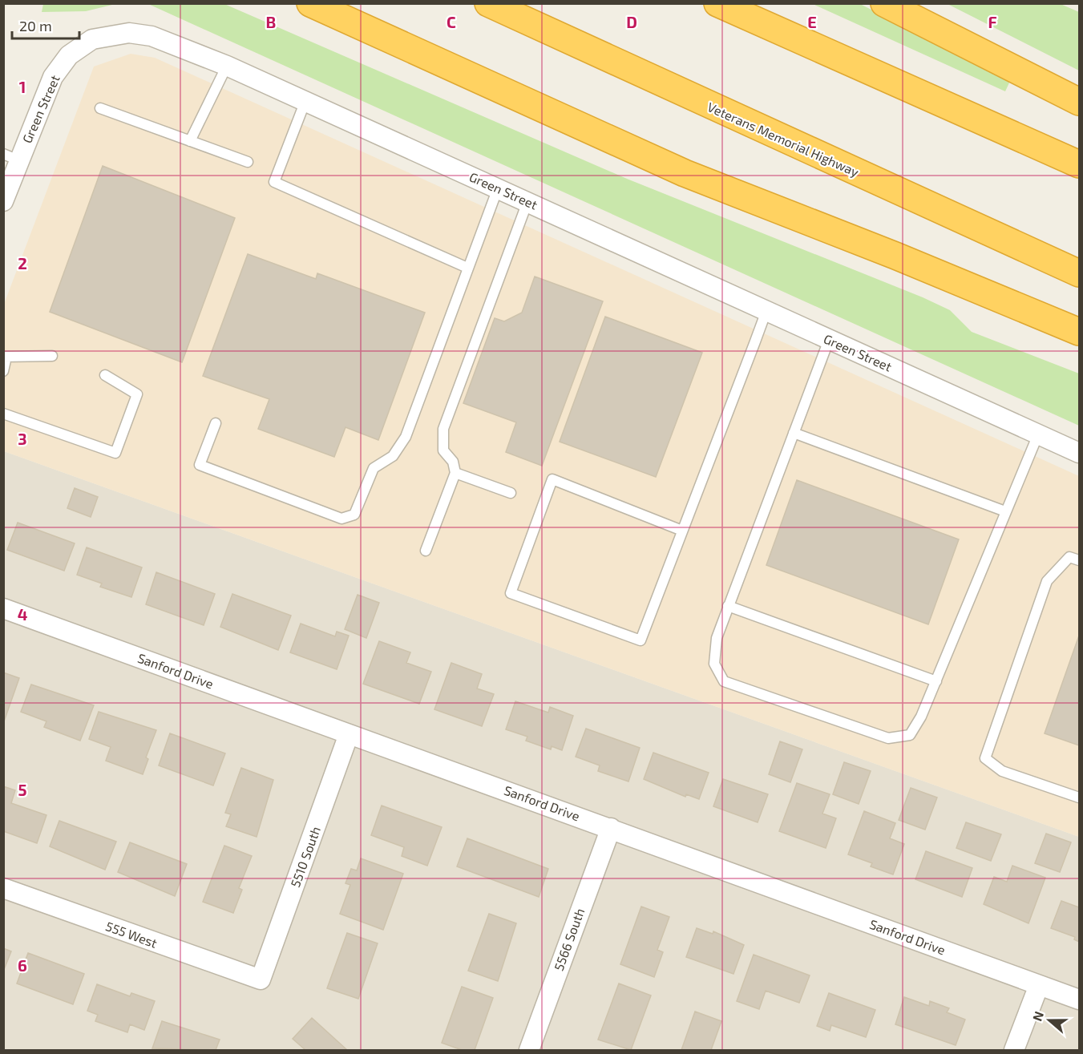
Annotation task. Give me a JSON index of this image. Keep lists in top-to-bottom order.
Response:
{
  "streets": {
    "highway": ["Veterans Memorial Highway"],
    "street": [
      "Green Street",
      "Sanford Drive",
      "5510 South",
      "555 West",
      "5566 South"
    ]
  },
  "crossings": [
    ["Sanford Drive", "5510 South"],
    ["Sanford Drive", "5566 South"],
    ["5510 South", "555 West"]
  ],
  "scale_bar": "20 m",
  "north": "left",
  "grid": {
    "columns": [
      "B",
      "C",
      "D",
      "E",
      "F"
    ],
    "rows": [
      "1",
      "2",
      "3",
      "4",
      "5",
      "6"
    ]
  }
}
